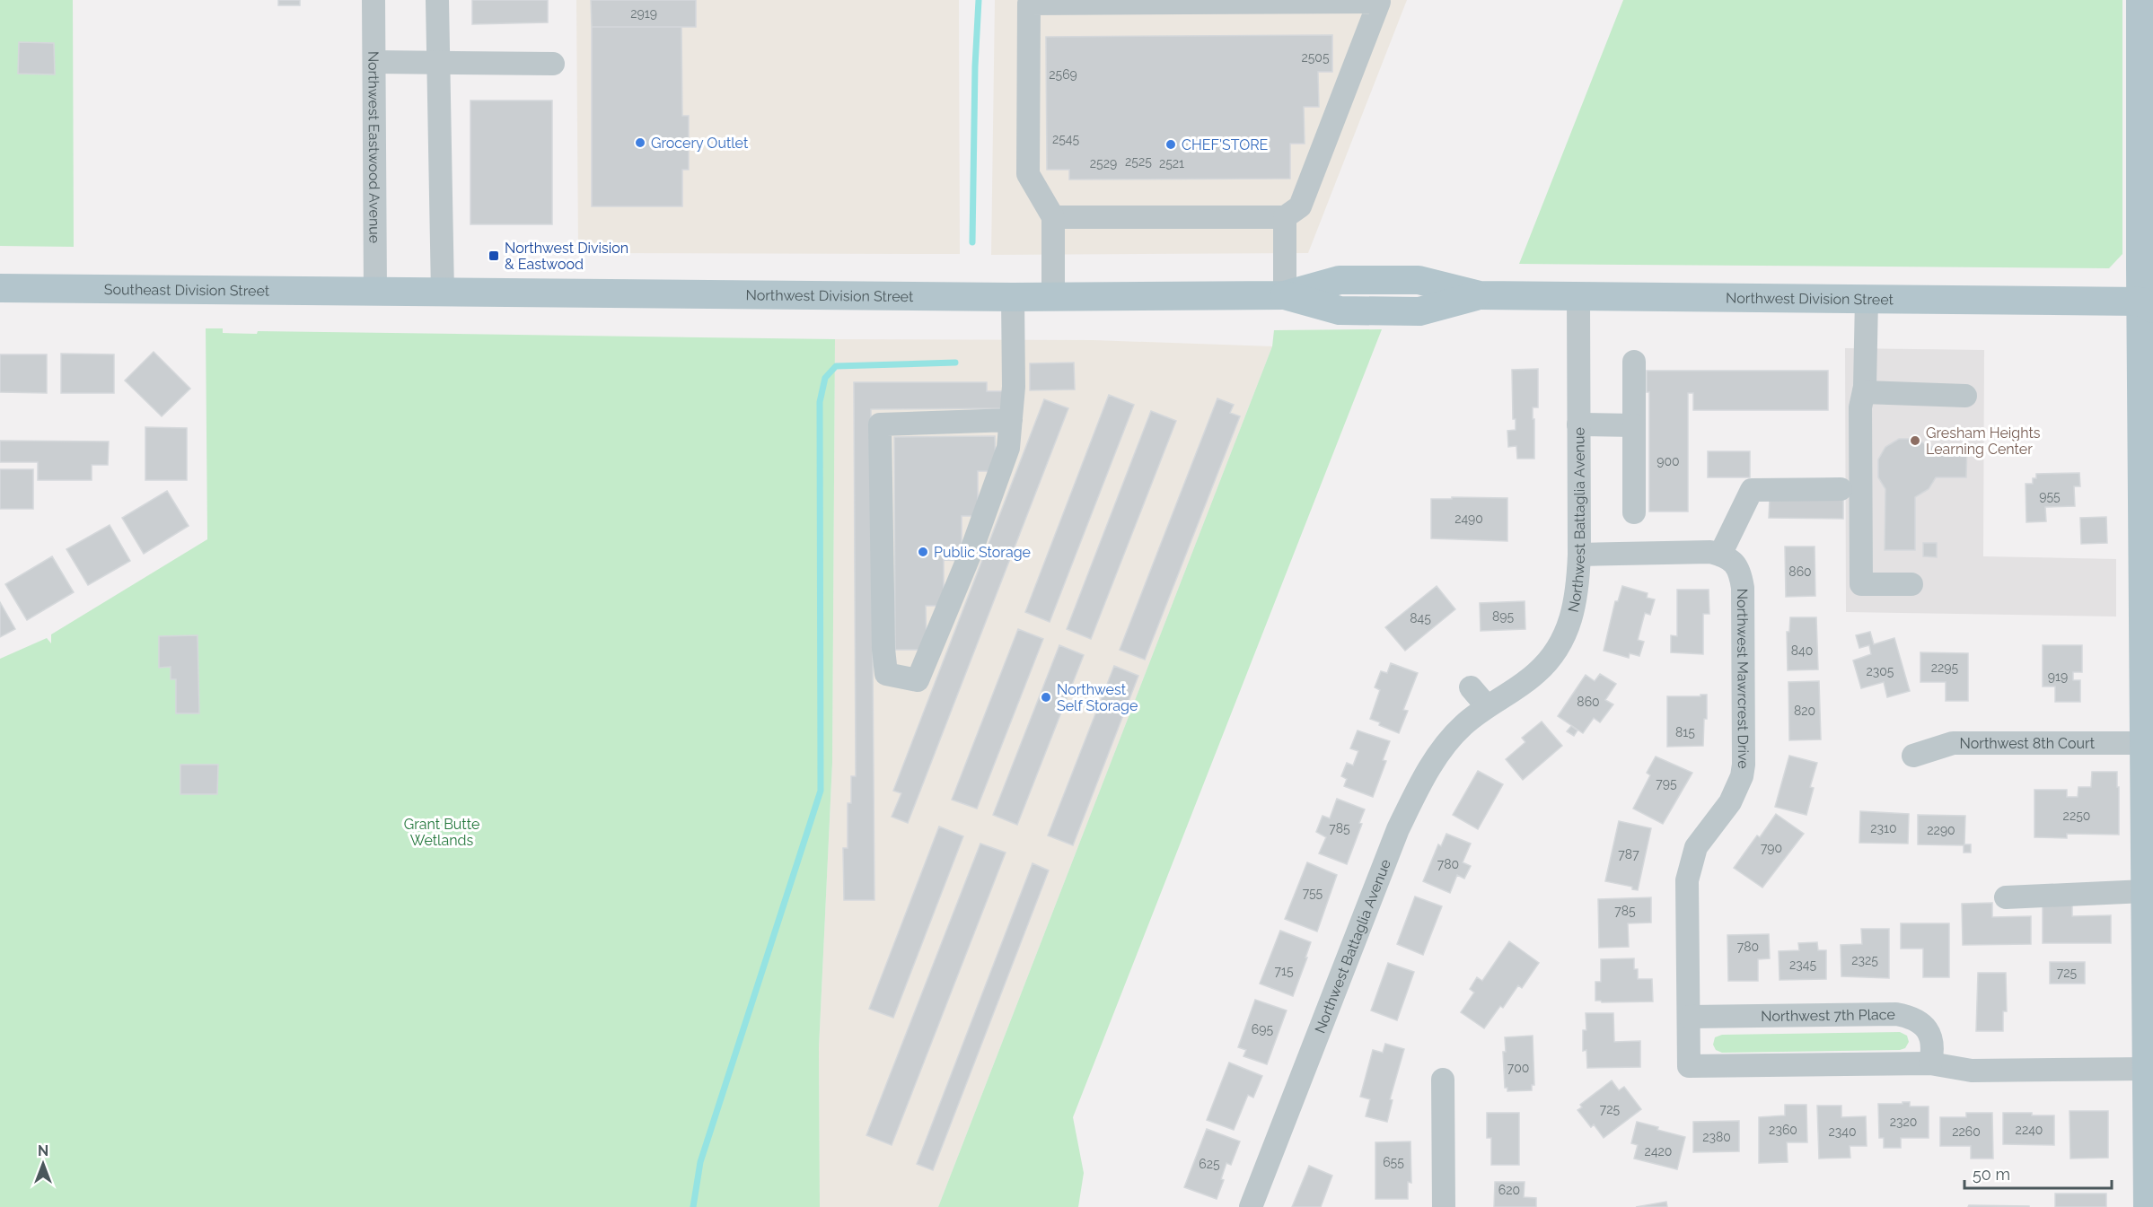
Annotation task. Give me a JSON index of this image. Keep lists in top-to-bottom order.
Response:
{
  "streets": {
    "main road": ["Southeast Division Street", "Northwest Division Street"],
    "street": [
      "Northwest Eastwood Avenue",
      "Northwest Battaglia Avenue",
      "Northwest Mawrcrest Drive",
      "Northwest 8th Court",
      "Northwest 7th Place"
    ]
  },
  "crossings": [
    ["Northwest Eastwood Avenue", "Southeast Division Street"],
    ["Northwest Eastwood Avenue", "Northwest Division Street"],
    ["Southeast Division Street", "Northwest Division Street"],
    ["Northwest Division Street", "Northwest Battaglia Avenue"],
    ["Northwest Mawrcrest Drive", "Northwest 7th Place"]
  ],
  "parks": ["Grant Butte Wetlands"],
  "places": {
    "other": [
      "Grocery Outlet",
      "CHEF'STORE",
      "Gresham Heights Learning Center",
      "Public Storage",
      "Northwest Self Storage"
    ],
    "transit": ["Northwest Division & Eastwood"]
  },
  "house_numbers": [
    "2919",
    "2505",
    "2569",
    "2545",
    "2525",
    "2529",
    "2521",
    "900",
    "955",
    "2490",
    "860",
    "895",
    "845",
    "840",
    "2295",
    "2305",
    "919",
    "860",
    "820",
    "815",
    "795",
    "2250",
    "785",
    "2310",
    "2290",
    "790",
    "787",
    "780",
    "755",
    "785",
    "780",
    "2325",
    "2345",
    "715",
    "725",
    "695",
    "700",
    "725",
    "2320",
    "2360",
    "2240",
    "2340",
    "2260",
    "2380",
    "2420",
    "655",
    "625",
    "620"
  ],
  "scale_bar": "50 m",
  "north": "top"
}
